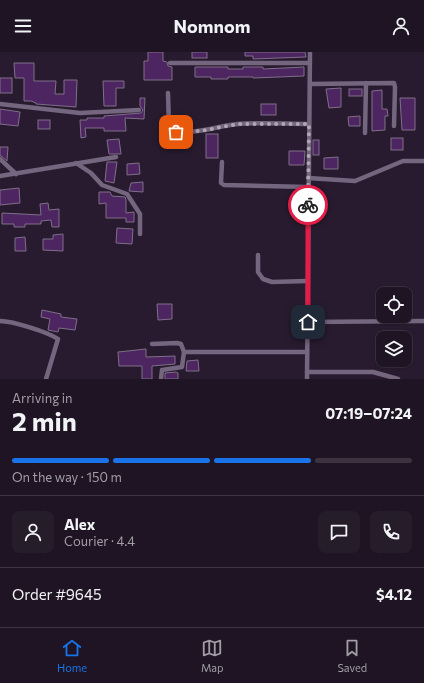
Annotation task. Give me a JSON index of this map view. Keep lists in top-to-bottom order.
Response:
{
  "page": {
    "header": "Nomnom",
    "heading": ["2 min", "Arriving in", "07:19–07:24"],
    "panel": [
      "Alex",
      "Courier · 4.4",
      "Order #9645",
      "$4.12"
    ],
    "bar": "On the way · 150 m",
    "tabs": ["Home", "Map", "Saved"]
  }
}
